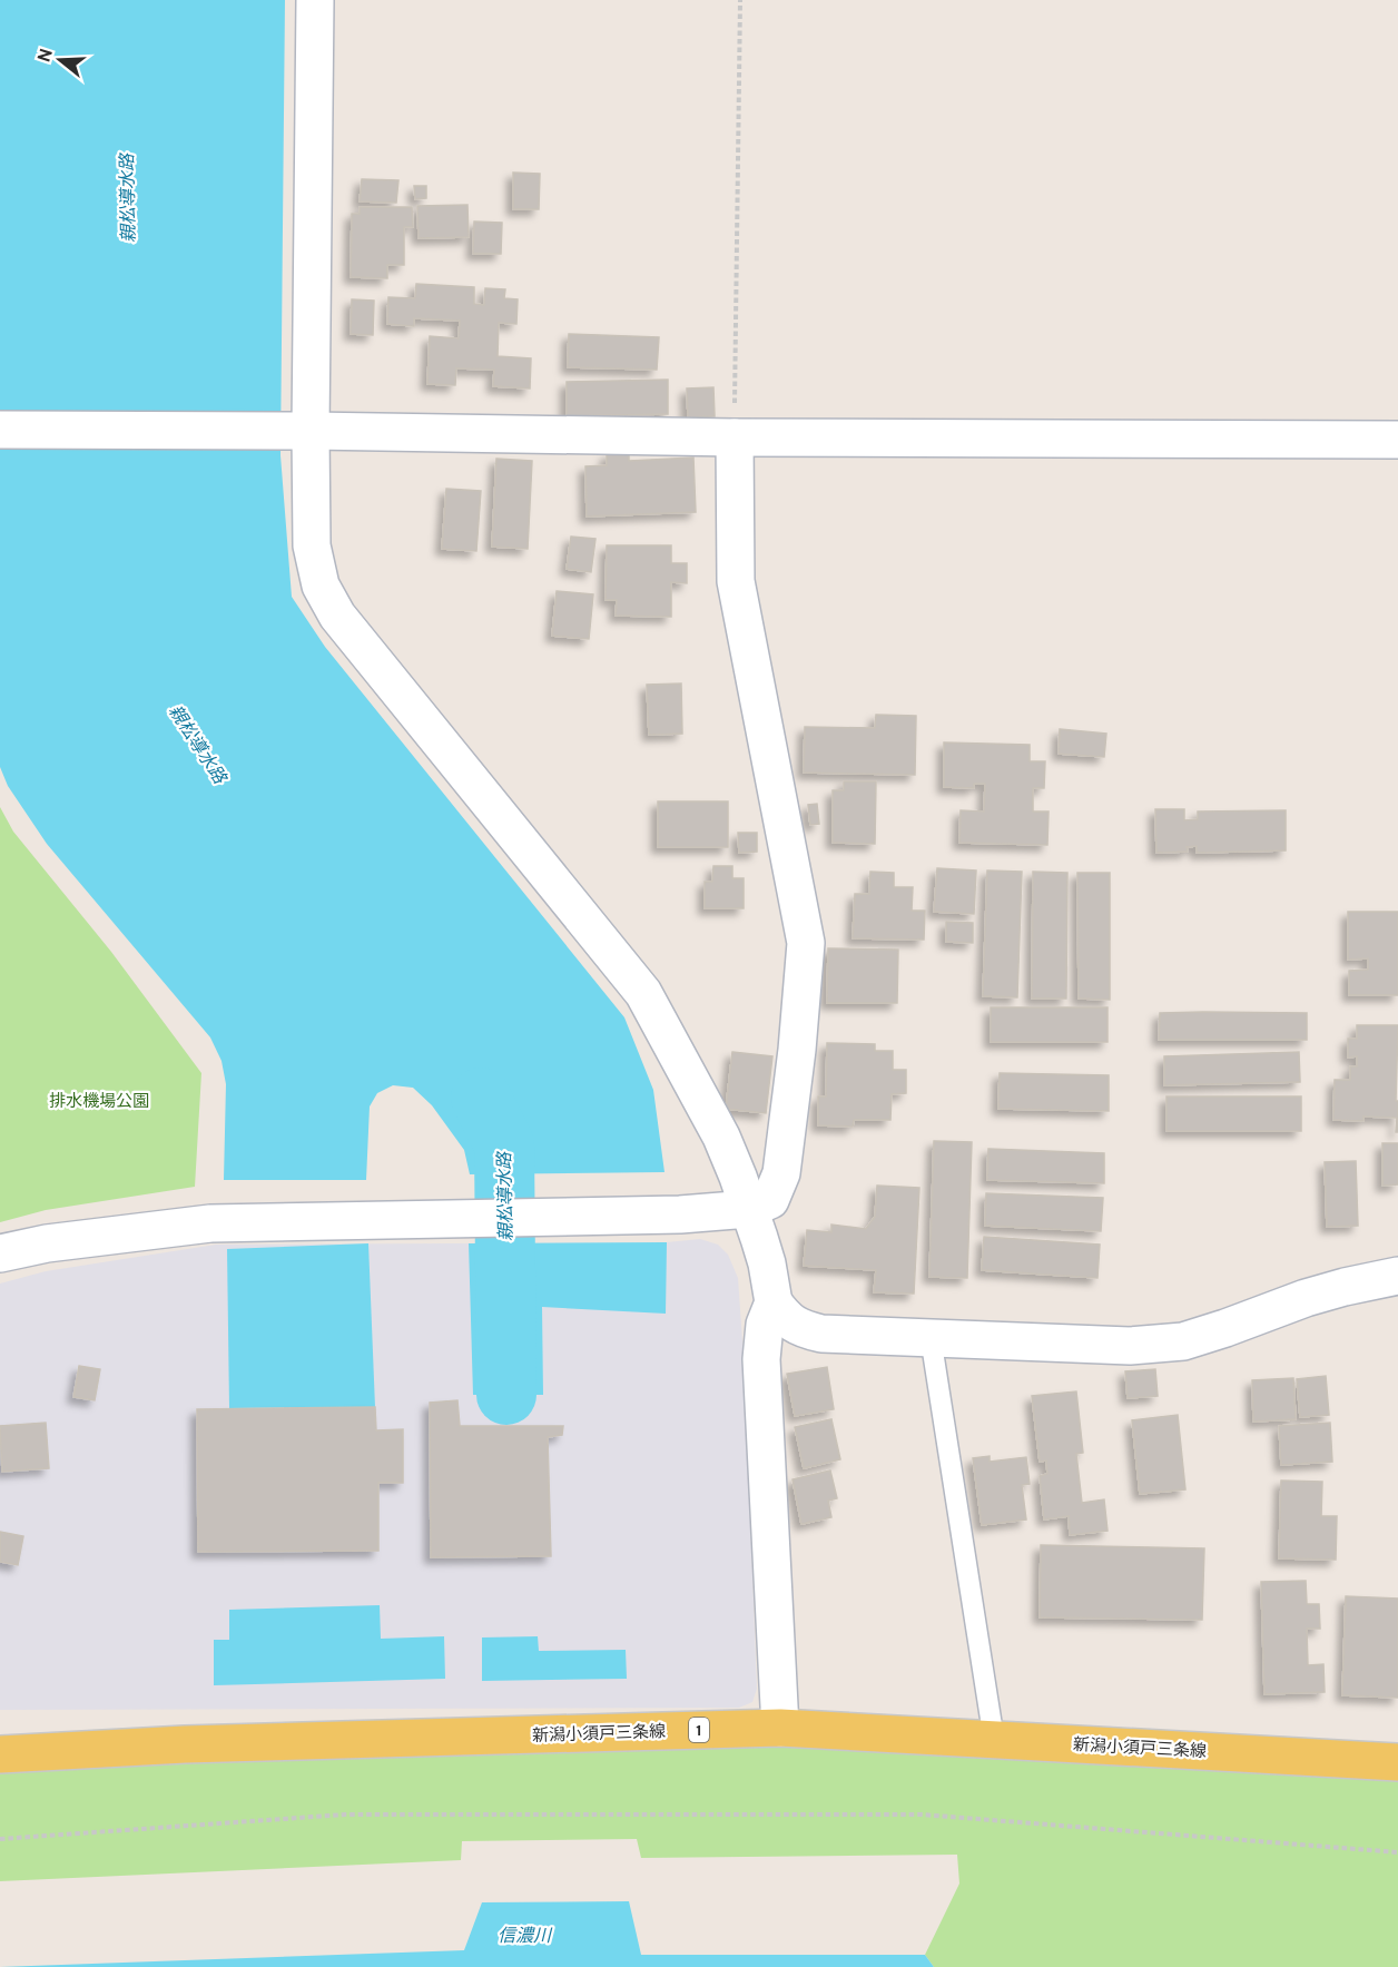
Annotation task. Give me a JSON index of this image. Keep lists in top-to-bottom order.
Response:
{
  "streets": {
    "main road": ["1", "新潟小須戸三条線"]
  },
  "water": ["親松導水路", "信濃川"],
  "parks": ["排水機場公園"],
  "north": "left"
}
